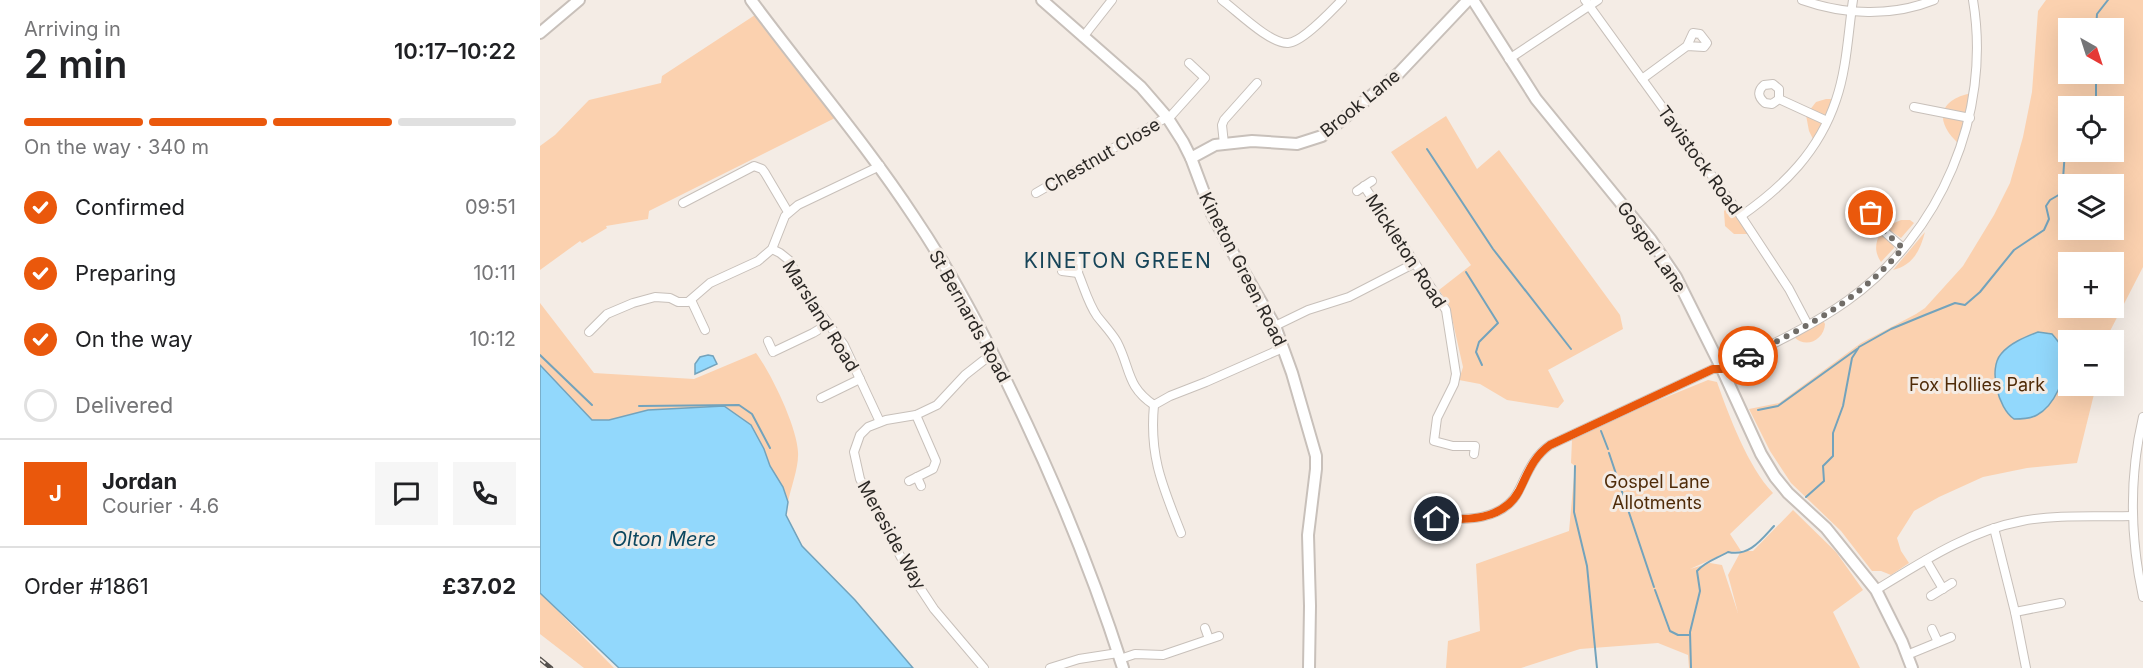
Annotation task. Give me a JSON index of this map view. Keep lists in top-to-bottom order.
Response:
{
  "streets": {
    "street": [
      "Brook Lane",
      "Chestnut Close",
      "Tavistock Road",
      "Gospel Lane",
      "Mickleton Road",
      "Kineton Green Road",
      "Marsland Road",
      "St Bernards Road",
      "Mereside Way"
    ]
  },
  "crossings": [
    ["Brook Lane", "Gospel Lane"],
    ["Brook Lane", "Kineton Green Road"],
    ["Chestnut Close", "Kineton Green Road"],
    ["Marsland Road", "Mereside Way"],
    ["St Bernards Road", "Mereside Way"]
  ],
  "districts": ["KINETON GREEN"],
  "water": ["Olton Mere"],
  "parks": ["Fox Hollies Park", "Gospel Lane Allotments"],
  "north": "bottom right",
  "page": {
    "heading": ["2 min", "Arriving in", "10:17–10:22"],
    "panel": [
      "Jordan",
      "Courier · 4.6",
      "Order #1861",
      "£37.02"
    ],
    "map_buttons": ["+", "−"],
    "bar": "On the way · 340 m",
    "list": [
      ["Confirmed", "09:51"],
      ["Preparing", "10:11"],
      ["On the way", "10:12"],
      "Delivered"
    ],
    "round": "J"
  }
}
